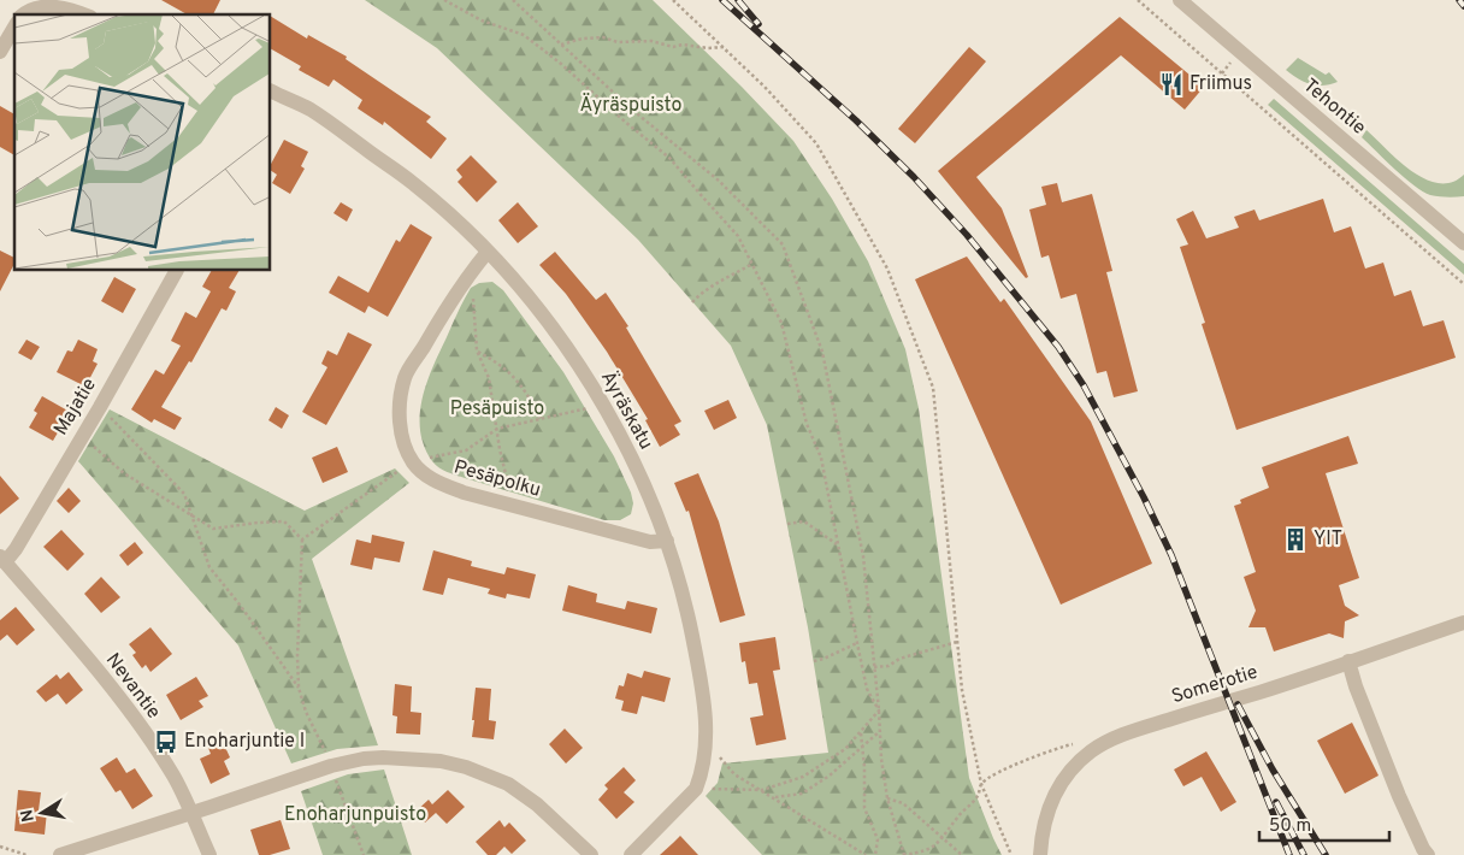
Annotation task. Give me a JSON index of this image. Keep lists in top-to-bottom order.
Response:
{
  "streets": {
    "street": [
      "Tehontie",
      "Majatie",
      "Äyräskatu",
      "Pesäpolku",
      "Somerotie",
      "Nevantie"
    ]
  },
  "crossings": [
    ["Majatie", "Nevantie"],
    ["Äyräskatu", "Pesäpolku"]
  ],
  "parks": ["Äyräspuisto", "Pesäpuisto", "Enoharjunpuisto"],
  "places": {
    "restaurant": ["Friimus"],
    "building": ["YIT"],
    "bus stop": ["Enoharjuntie I"]
  },
  "scale_bar": "50 m",
  "north": "left"
}
